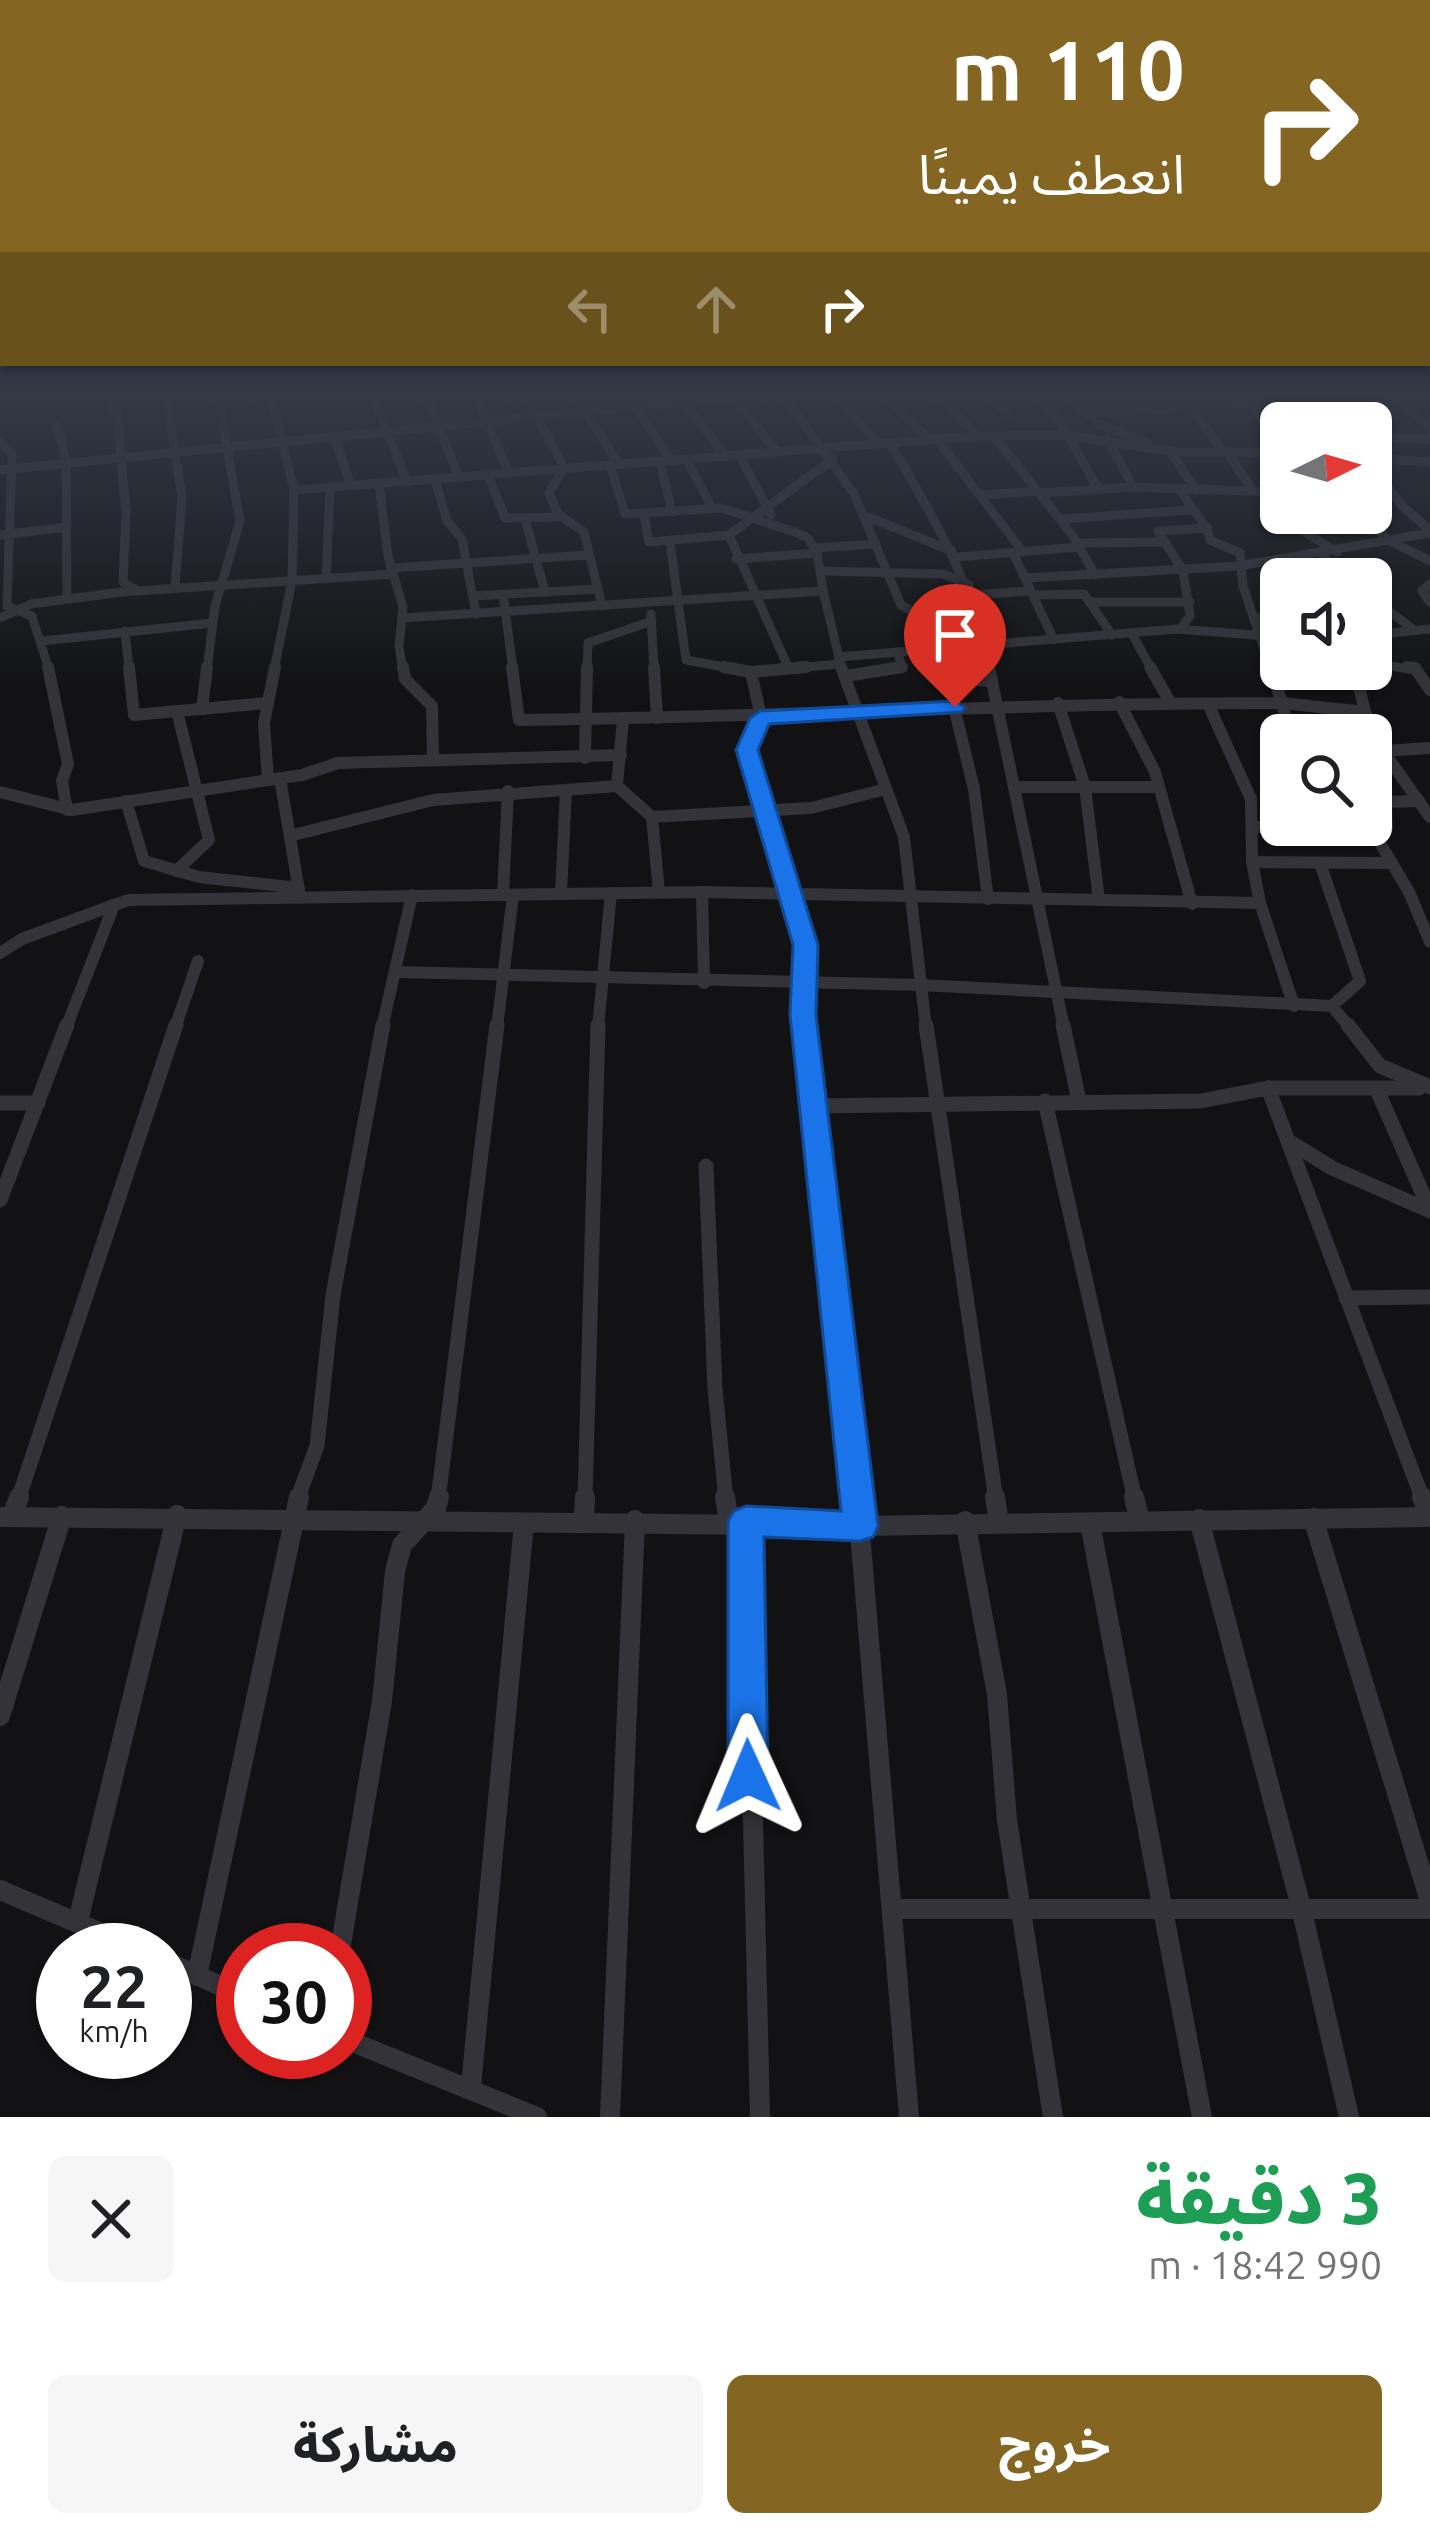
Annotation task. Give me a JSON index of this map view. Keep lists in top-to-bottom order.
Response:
{
  "north": "right",
  "page": {
    "turn": ["110 m", "انعطف يمينًا"],
    "speed": "22 km/h",
    "limit": "30",
    "heading": ["3 دقيقة", "990 m · 18:42"],
    "buttons": ["خروج", "مشاركة"]
  }
}
